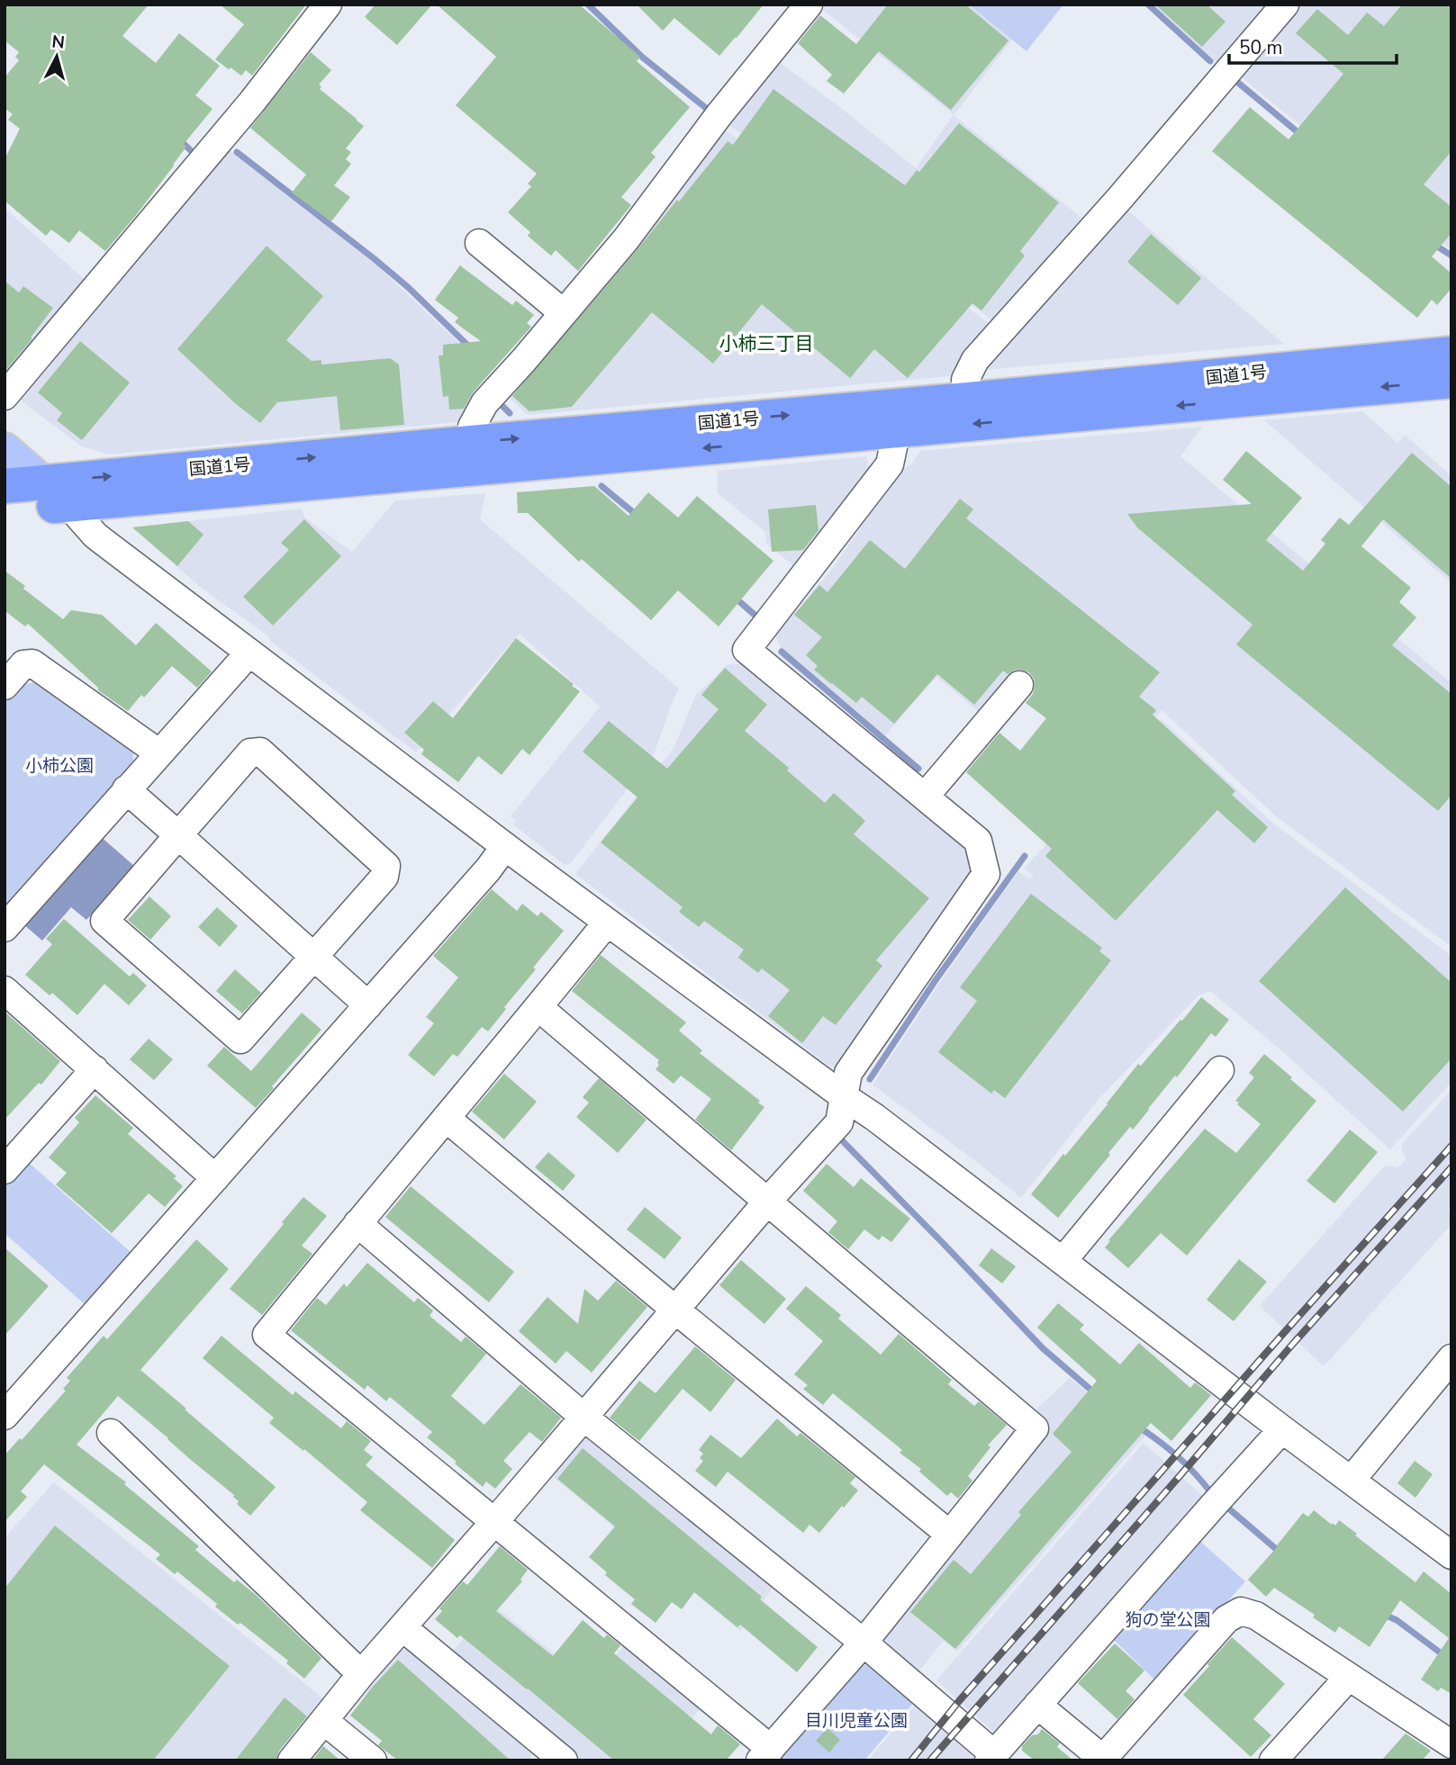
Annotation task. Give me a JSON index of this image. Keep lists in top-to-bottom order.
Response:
{
  "streets": {
    "highway": ["国道1号"]
  },
  "districts": ["小柿三丁目"],
  "parks": ["小柿公園", "狗の堂公園", "目川児童公園"],
  "scale_bar": "50 m",
  "north": "top"
}
